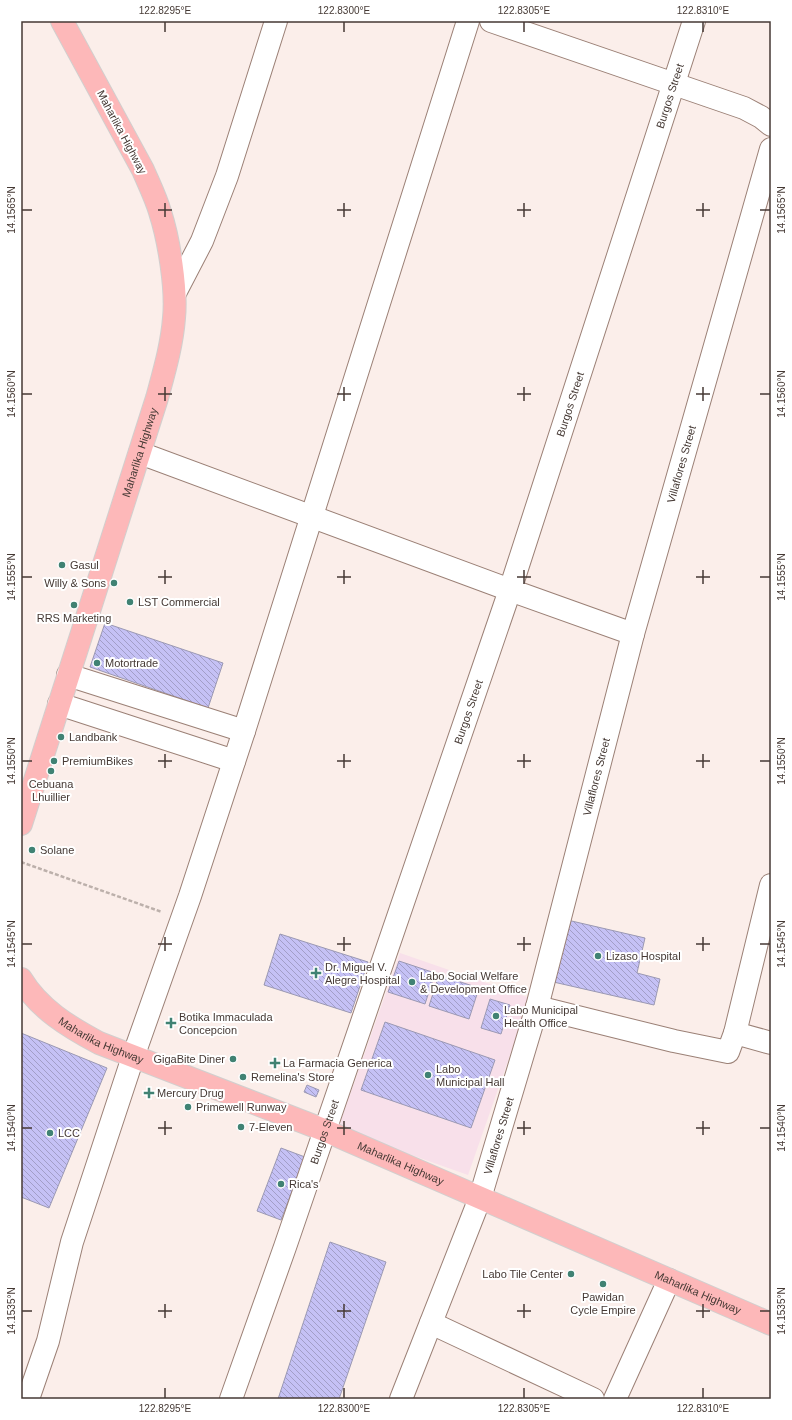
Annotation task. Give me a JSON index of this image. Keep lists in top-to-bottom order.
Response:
{
  "streets": {
    "main road": ["Maharlika Highway"],
    "street": ["Burgos Street", "Villaflores Street"]
  },
  "crossings": [
    ["Burgos Street", "Maharlika Highway"],
    ["Maharlika Highway", "Villaflores Street"]
  ],
  "places": {
    "other": [
      "Gasul",
      "Willy & Sons",
      "LST Commercial",
      "RRS Marketing",
      "Motortrade",
      "Landbank",
      "PremiumBikes",
      "Cebuana Lhuillier",
      "Solane",
      "Lizaso Hospital",
      "Labo Social Welfare & Development Office",
      "Labo Municipal Health Office",
      "GigaBite Diner",
      "Labo Municipal Hall",
      "Remelina's Store",
      "Primewell Runway",
      "7-Eleven",
      "LCC",
      "Rica's",
      "Labo Tile Center",
      "Pawidan Cycle Empire"
    ],
    "health": [
      "Dr. Miguel V. Alegre Hospital",
      "Botika Immaculada Concepcion",
      "La Farmacia Generica",
      "Mercury Drug"
    ]
  },
  "coordinates": [
    "122.8295°E",
    "122.8300°E",
    "122.8305°E",
    "122.8310°E",
    "14.1565°N",
    "14.1560°N",
    "14.1555°N",
    "14.1550°N",
    "14.1545°N",
    "14.1540°N",
    "14.1535°N"
  ]
}
